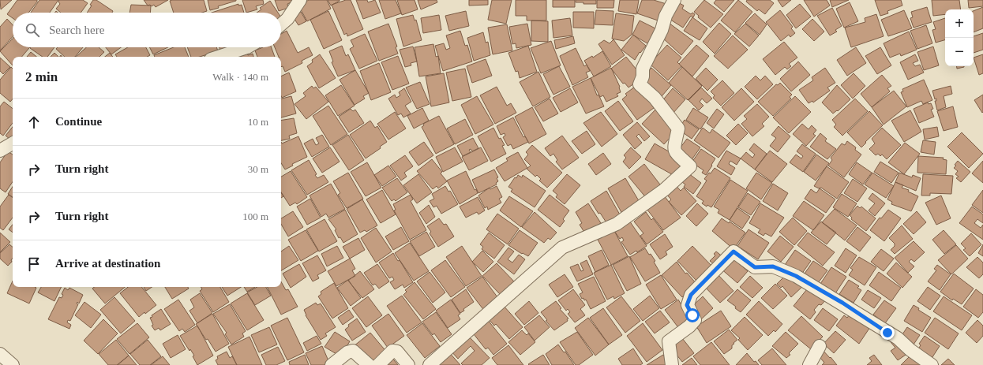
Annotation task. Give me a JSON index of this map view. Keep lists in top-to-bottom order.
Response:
{
  "page": {
    "map_buttons": ["+", "−"],
    "search": "Search here",
    "heading": ["2 min", "Walk · 140 m"],
    "list": [
      ["Continue", "10 m"],
      ["Turn right", "30 m"],
      ["Turn right", "100 m"],
      "Arrive at destination"
    ]
  }
}
